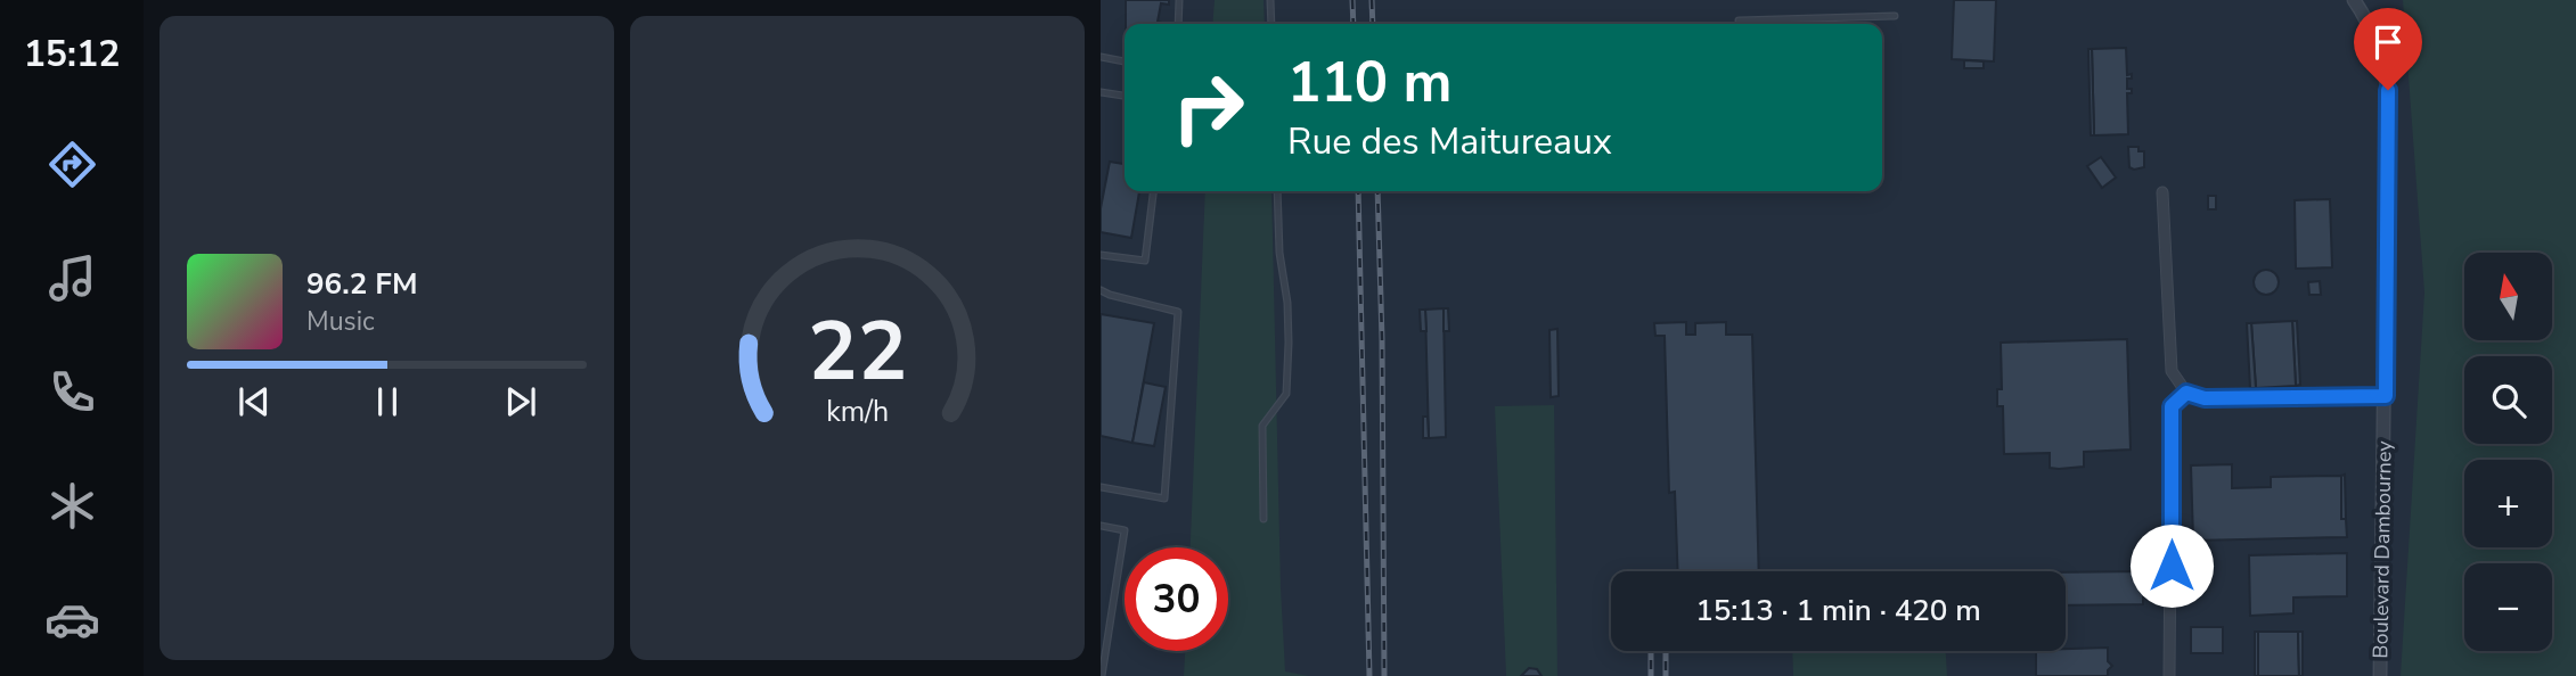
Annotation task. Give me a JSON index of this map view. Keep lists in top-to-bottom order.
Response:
{
  "streets": {
    "street": ["Boulevard Dambourney"]
  },
  "north": "top",
  "page": {
    "tabs": "15:12",
    "turn": ["110 m", "Rue des Maitureaux"],
    "map_buttons": ["+", "−"],
    "song": ["96.2 FM", "Music"],
    "limit": "30",
    "trip": "15:13 · 1 min · 420 m",
    "gauge": ["22", "km/h"]
  }
}
